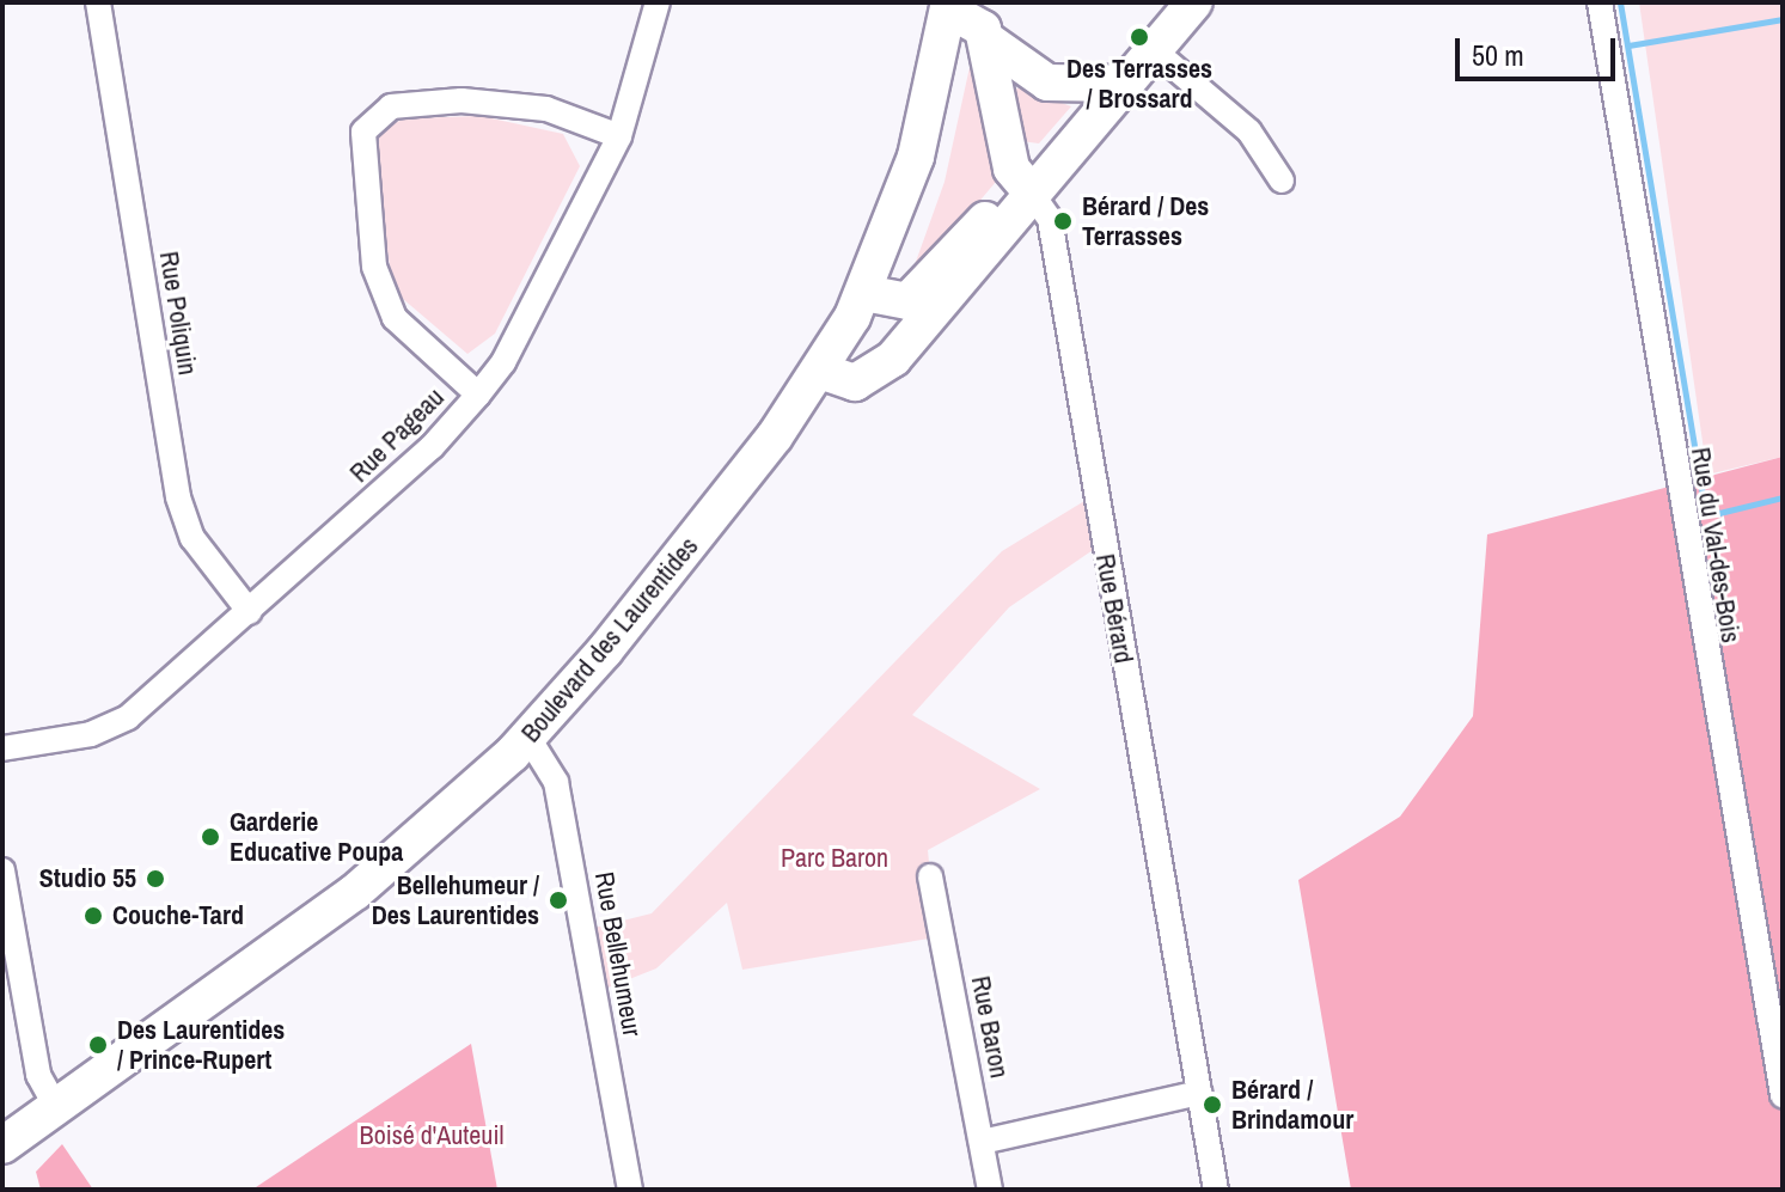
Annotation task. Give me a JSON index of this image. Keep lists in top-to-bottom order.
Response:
{
  "streets": {
    "street": [
      "Rue Poliquin",
      "Rue Pageau",
      "Rue du Val-des-Bois",
      "Rue Bérard",
      "Boulevard des Laurentides",
      "Rue Bellehumeur",
      "Rue Baron"
    ]
  },
  "crossings": [
    ["Rue Poliquin", "Rue Pageau"],
    ["Boulevard des Laurentides", "Rue Bellehumeur"]
  ],
  "parks": ["Parc Baron", "Boisé d'Auteuil"],
  "places": [
    "Des Terrasses / Brossard",
    "Bérard / Des Terrasses",
    "Garderie Educative Poupa",
    "Studio 55",
    "Bellehumeur / Des Laurentides",
    "Couche-Tard",
    "Des Laurentides / Prince-Rupert",
    "Bérard / Brindamour"
  ],
  "scale_bar": "50 m"
}
